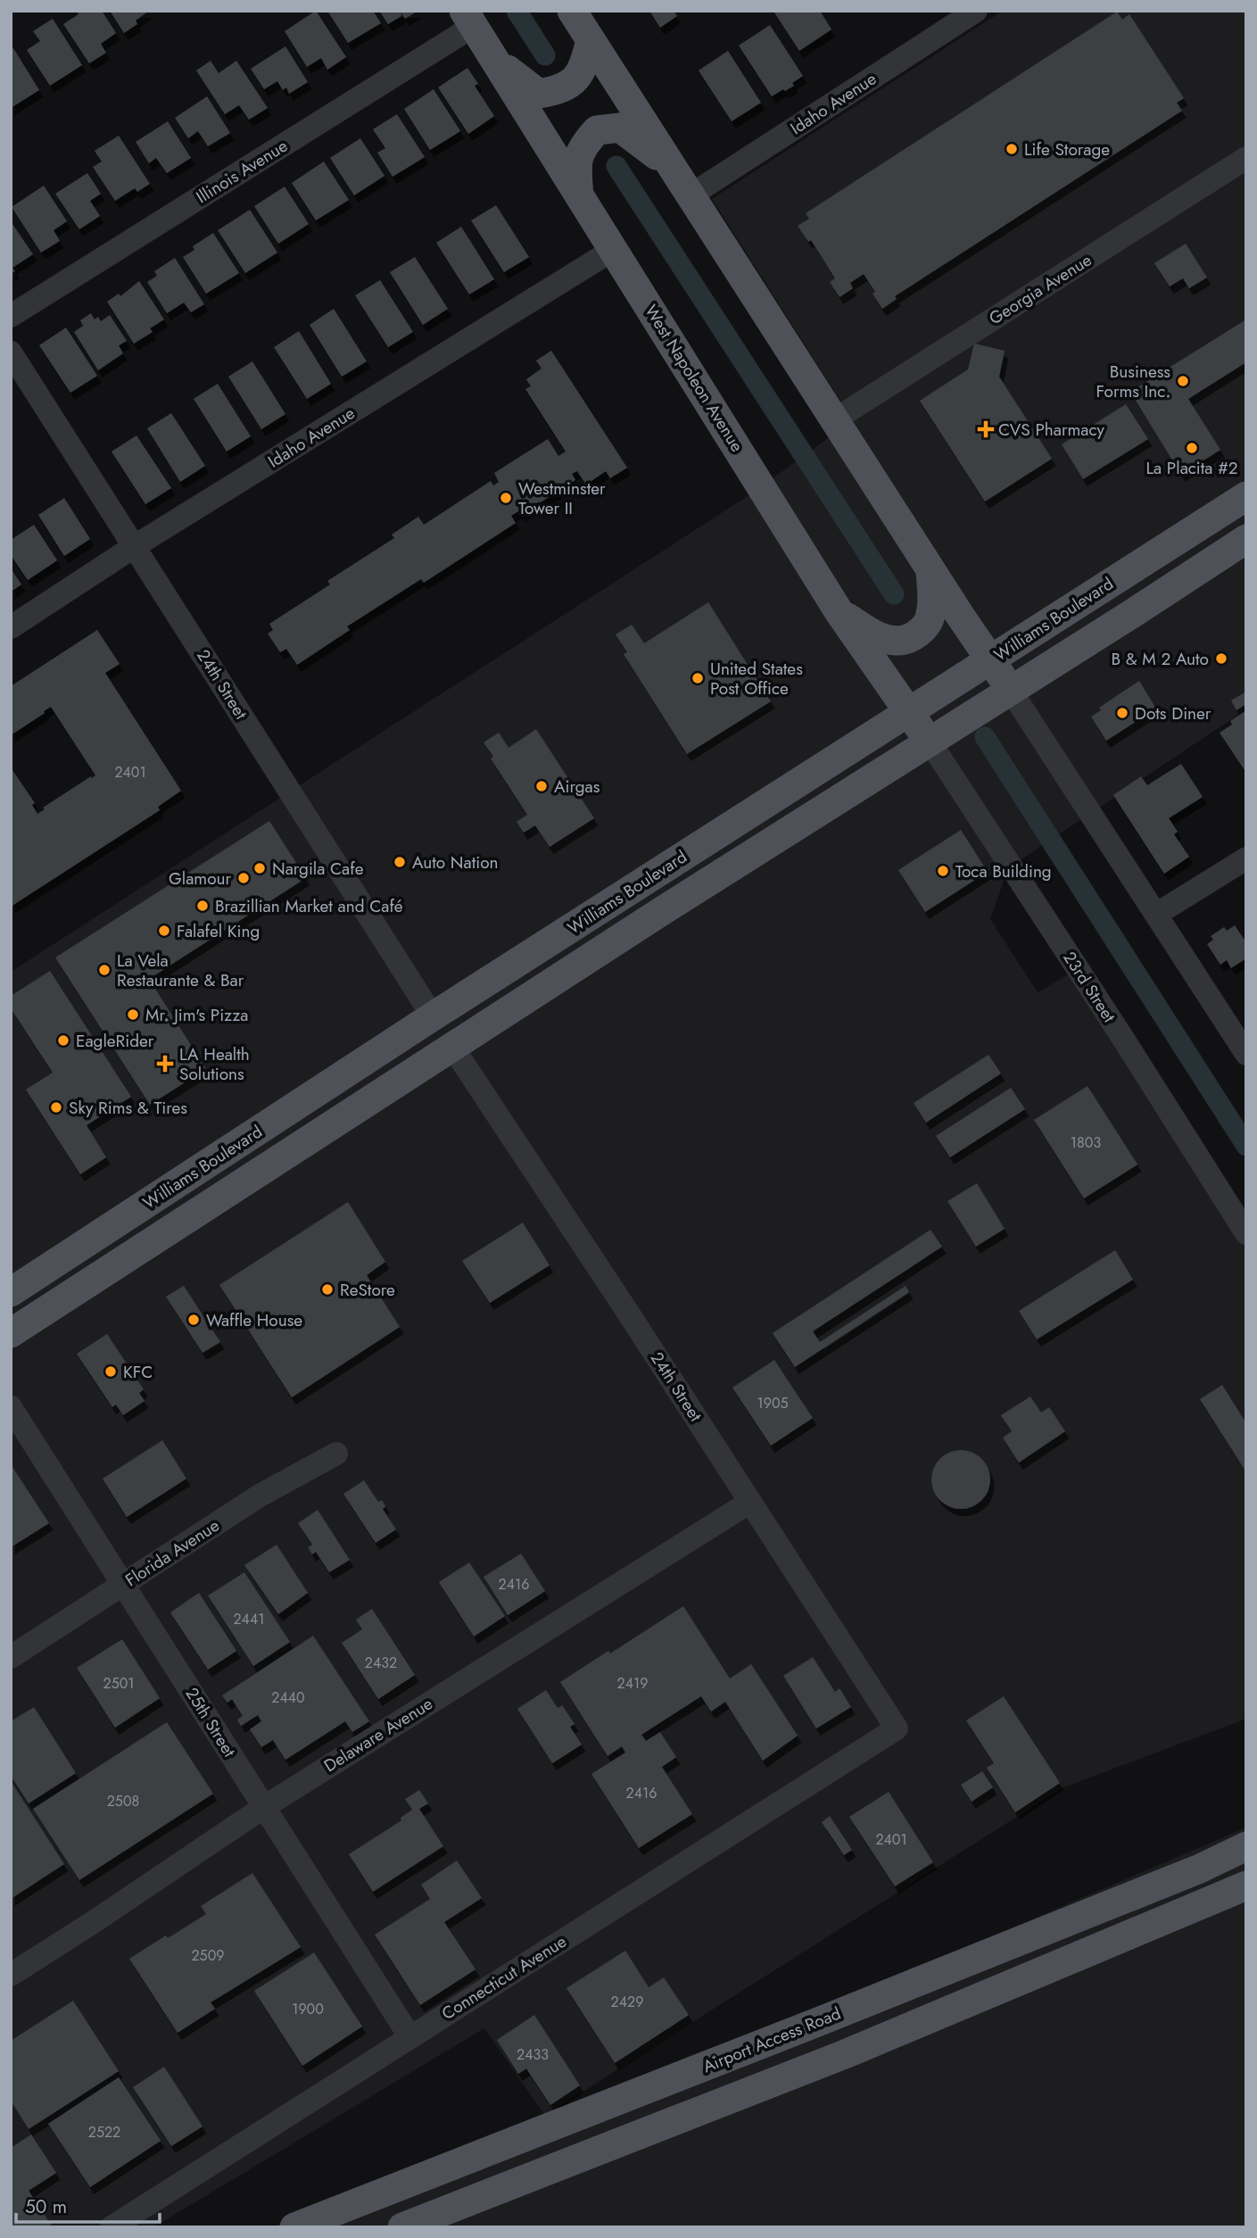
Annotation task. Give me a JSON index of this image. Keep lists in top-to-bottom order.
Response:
{
  "streets": {
    "main road": ["West Napoleon Avenue", "Williams Boulevard", "Airport Access Road"],
    "street": [
      "Idaho Avenue",
      "Illinois Avenue",
      "Georgia Avenue",
      "24th Street",
      "23rd Street",
      "Florida Avenue",
      "25th Street",
      "Delaware Avenue",
      "Connecticut Avenue"
    ]
  },
  "crossings": [
    ["Idaho Avenue", "West Napoleon Avenue"],
    ["Idaho Avenue", "24th Street"],
    ["Illinois Avenue", "West Napoleon Avenue"],
    ["West Napoleon Avenue", "Williams Boulevard"],
    ["West Napoleon Avenue", "23rd Street"],
    ["Williams Boulevard", "24th Street"],
    ["Williams Boulevard", "23rd Street"],
    ["24th Street", "Delaware Avenue"],
    ["24th Street", "Connecticut Avenue"],
    ["Florida Avenue", "25th Street"],
    ["25th Street", "Delaware Avenue"],
    ["25th Street", "Connecticut Avenue"]
  ],
  "places": {
    "other": [
      "Life Storage",
      "Business Forms Inc.",
      "La Placita #2",
      "Westminster Tower II",
      "B & M 2 Auto",
      "United States Post Office",
      "Dots Diner",
      "Airgas",
      "Auto Nation",
      "Nargila Cafe",
      "Toca Building",
      "Glamour",
      "Brazillian Market and Café",
      "Falafel King",
      "La Vela Restaurante & Bar",
      "Mr. Jim's Pizza",
      "EagleRider",
      "Sky Rims & Tires",
      "ReStore",
      "Waffle House",
      "KFC"
    ],
    "health": ["CVS Pharmacy", "LA Health Solutions"]
  },
  "house_numbers": [
    "2401",
    "1803",
    "1905",
    "2416",
    "2441",
    "2432",
    "2501",
    "2419",
    "2440",
    "2416",
    "2508",
    "2401",
    "2509",
    "2429",
    "1900",
    "2433",
    "2522"
  ],
  "scale_bar": "50 m"
}
